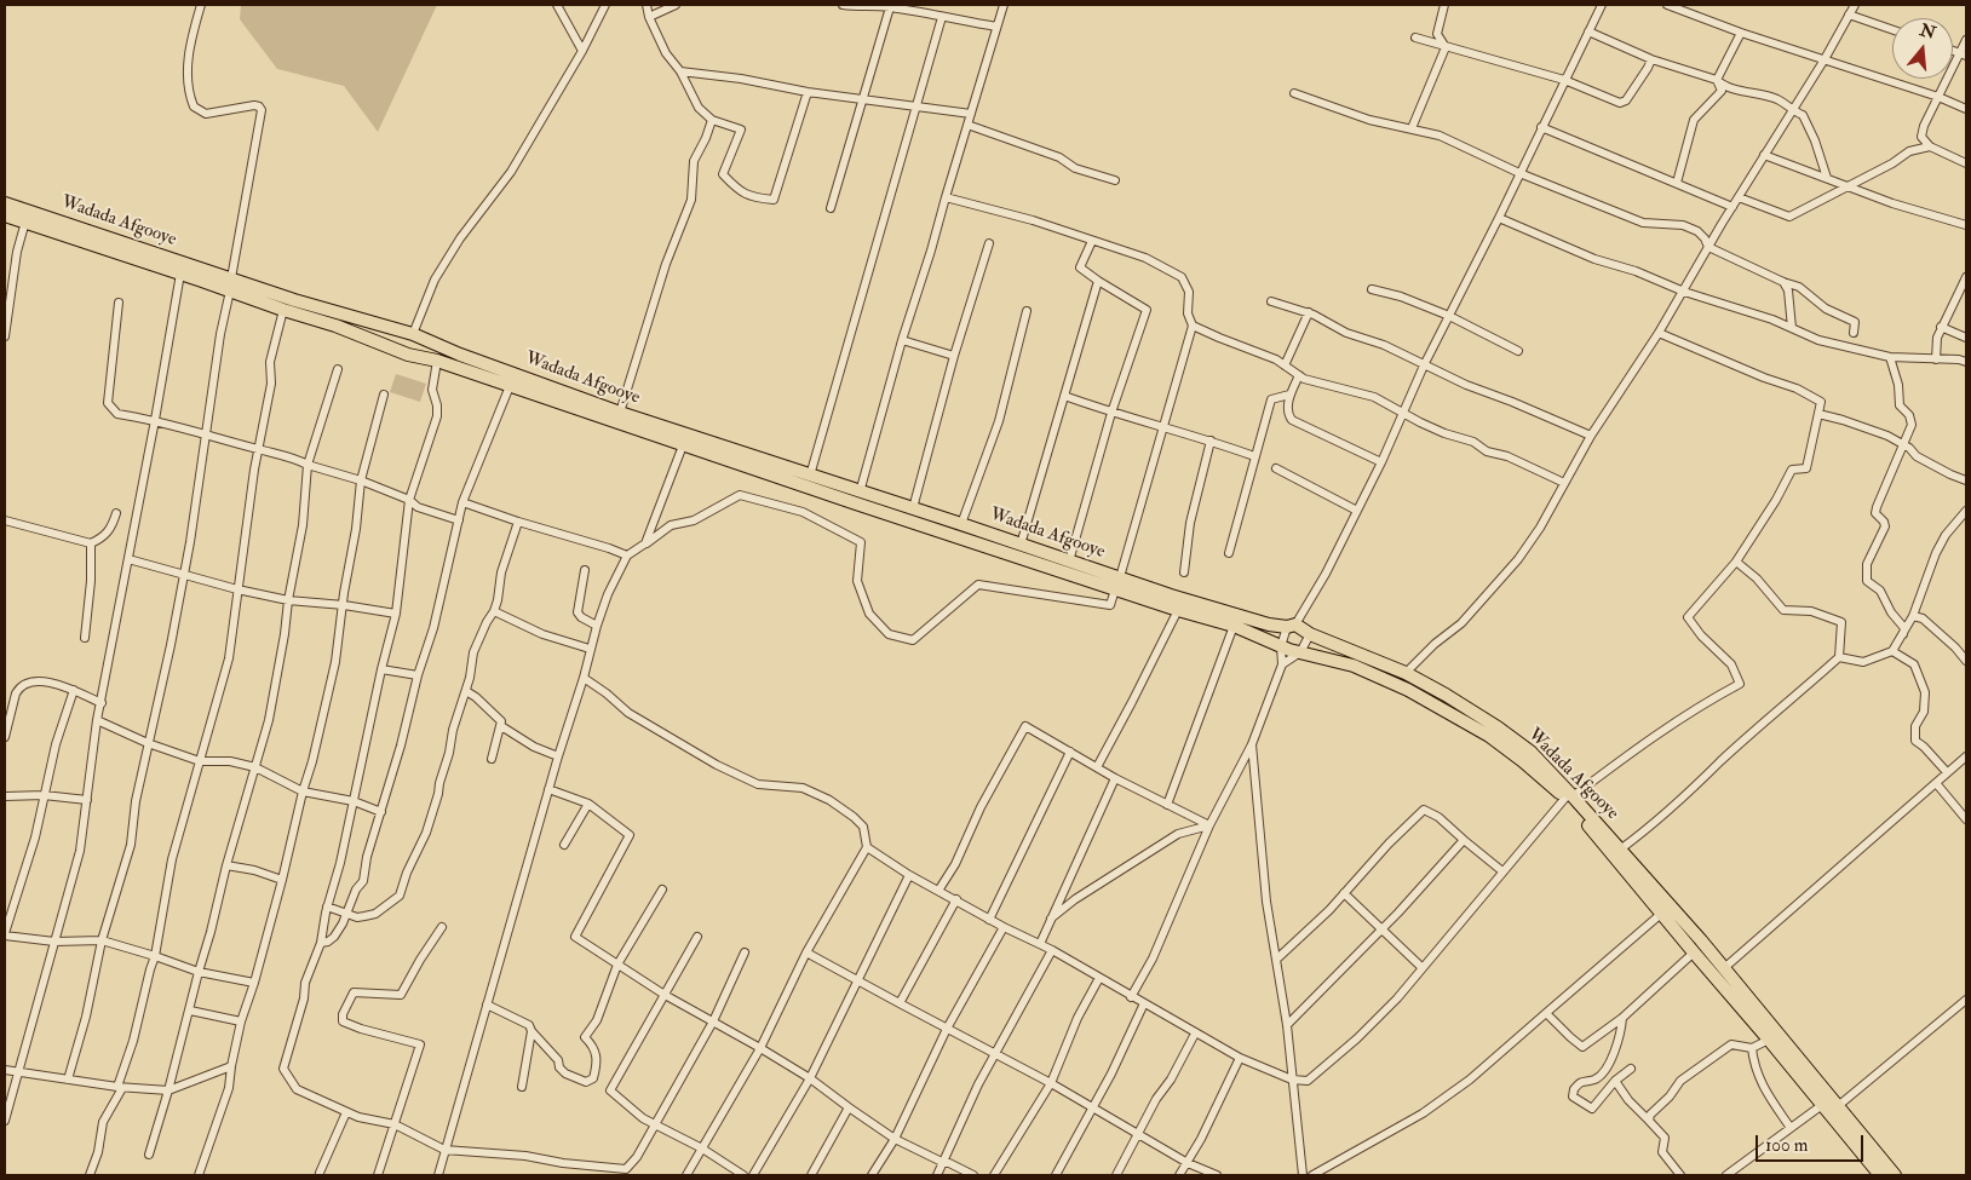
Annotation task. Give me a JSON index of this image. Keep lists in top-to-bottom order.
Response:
{
  "streets": {
    "highway": ["Wadada Afgooye"]
  },
  "scale_bar": "100 m",
  "north": "top"
}
